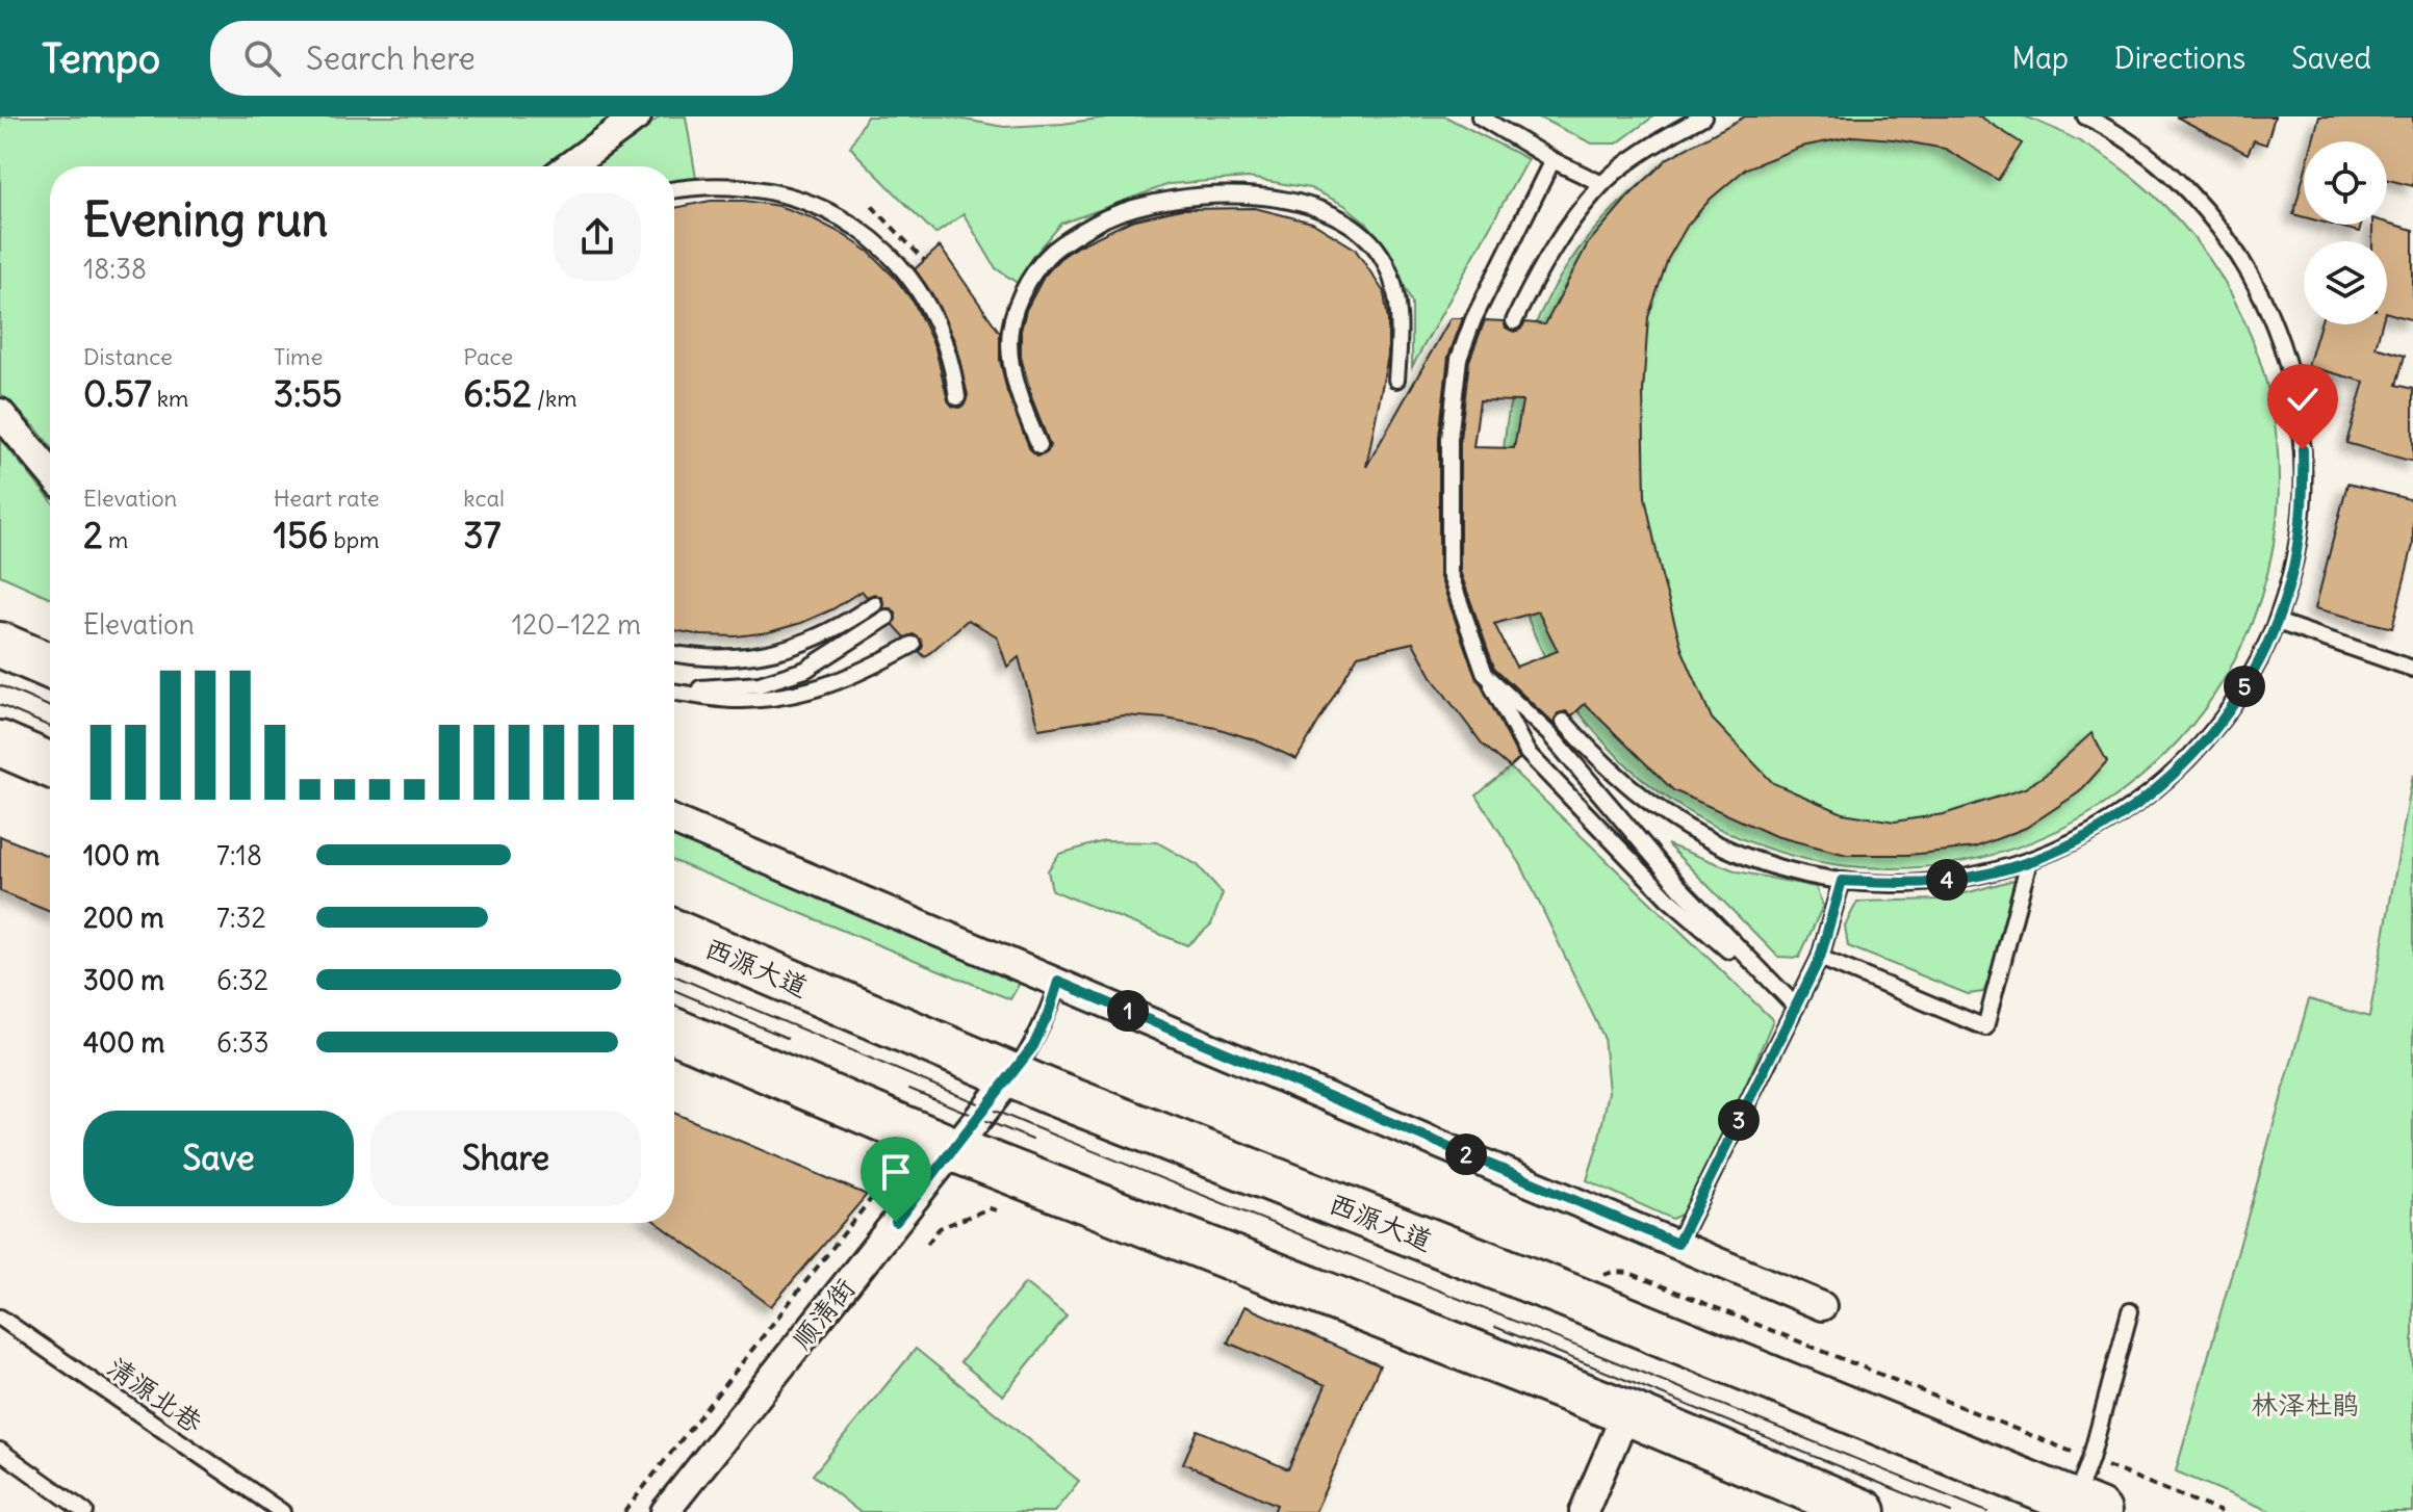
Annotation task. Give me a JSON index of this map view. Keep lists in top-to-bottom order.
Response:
{
  "streets": {
    "main road": ["西源大道"],
    "street": ["顺清街"],
    "lane": ["清源北巷"]
  },
  "crossings": [
    ["西源大道", "顺清街"]
  ],
  "parks": ["林泽杜鹃"],
  "page": {
    "header": "Tempo",
    "search": "Search here",
    "nav": ["Map", "Directions", "Saved"],
    "heading": ["Evening run", "18:38"],
    "stats": [
      ["Distance", "0.57 km"],
      ["Time", "3:55"],
      ["Pace", "6:52 /km"],
      ["Elevation", "2 m"],
      ["Heart rate", "156 bpm"],
      ["kcal", "37"]
    ],
    "chart": ["Elevation", "120–122 m"],
    "pins": [
      "5",
      "4",
      "1",
      "3",
      "2"
    ],
    "list": [
      {
        "name": "100 m",
        "note": "7:18"
      },
      {
        "name": "200 m",
        "note": "7:32"
      },
      {
        "name": "300 m",
        "note": "6:32"
      },
      {
        "name": "400 m",
        "note": "6:33"
      }
    ],
    "buttons": ["Save", "Share"]
  }
}
